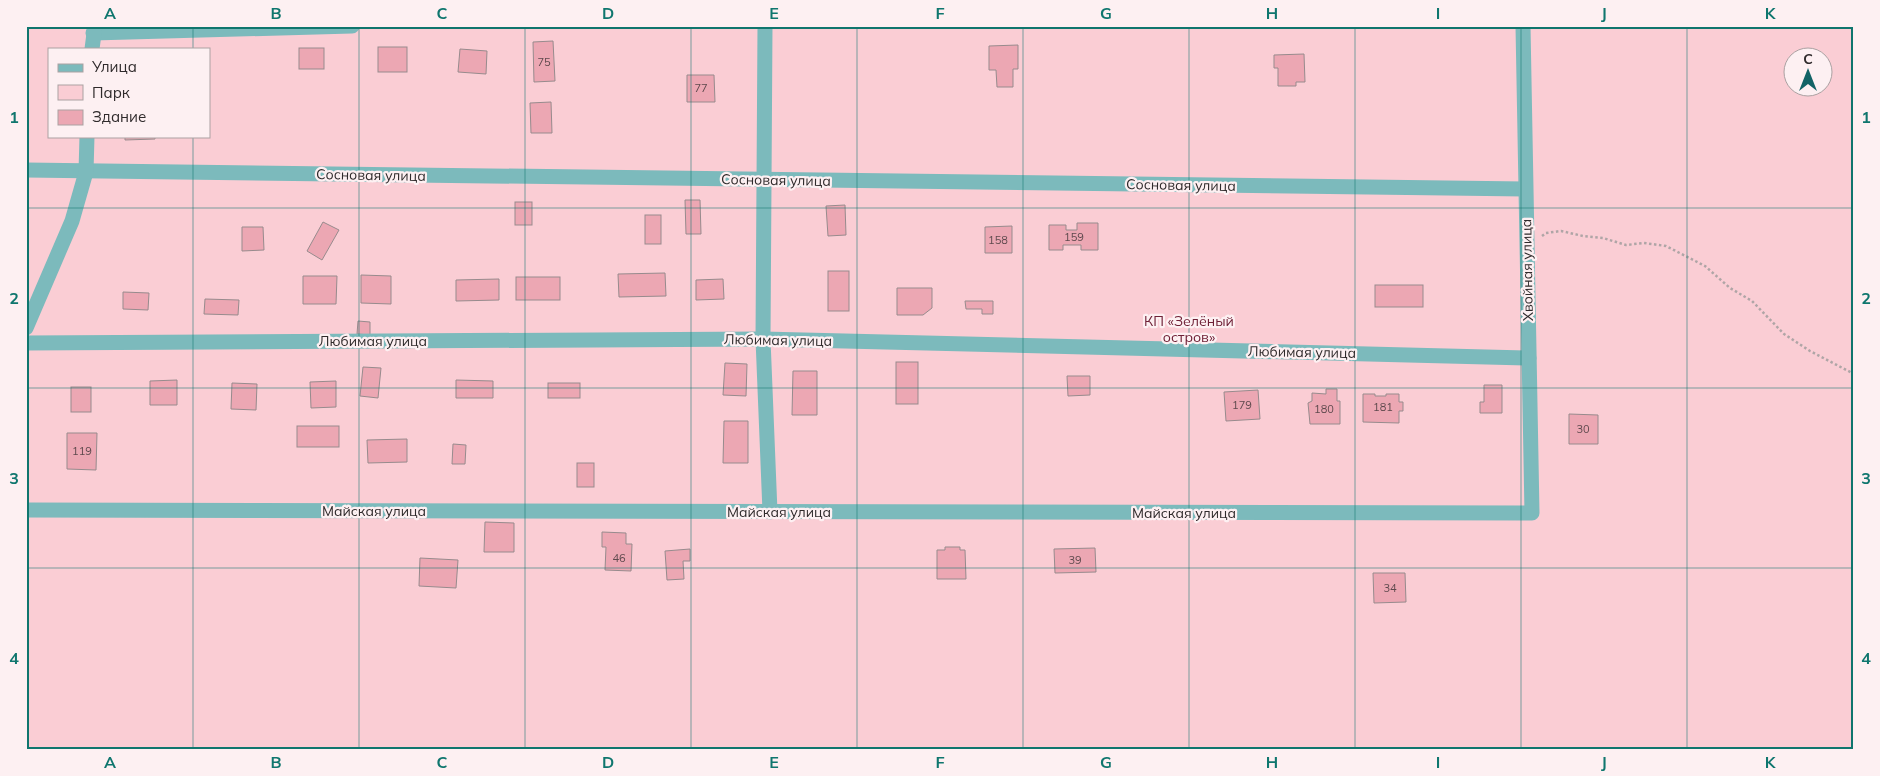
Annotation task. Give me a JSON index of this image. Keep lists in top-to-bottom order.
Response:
{
  "streets": {
    "street": [
      "Сосновая улица",
      "Хвойная улица",
      "Любимая улица",
      "Майская улица"
    ]
  },
  "crossings": [
    ["Сосновая улица", "Хвойная улица"],
    ["Хвойная улица", "Любимая улица"],
    ["Хвойная улица", "Майская улица"]
  ],
  "parks": ["КП «Зелёный остров»"],
  "house_numbers": [
    "75",
    "77",
    "159",
    "158",
    "179",
    "181",
    "180",
    "30",
    "119",
    "46",
    "39",
    "34"
  ],
  "legend": ["Улица", "Парк", "Здание"],
  "north": "top",
  "grid": {
    "columns": [
      "A",
      "B",
      "C",
      "D",
      "E",
      "F",
      "G",
      "H",
      "I",
      "J",
      "K"
    ],
    "rows": [
      "1",
      "2",
      "3",
      "4"
    ]
  }
}
